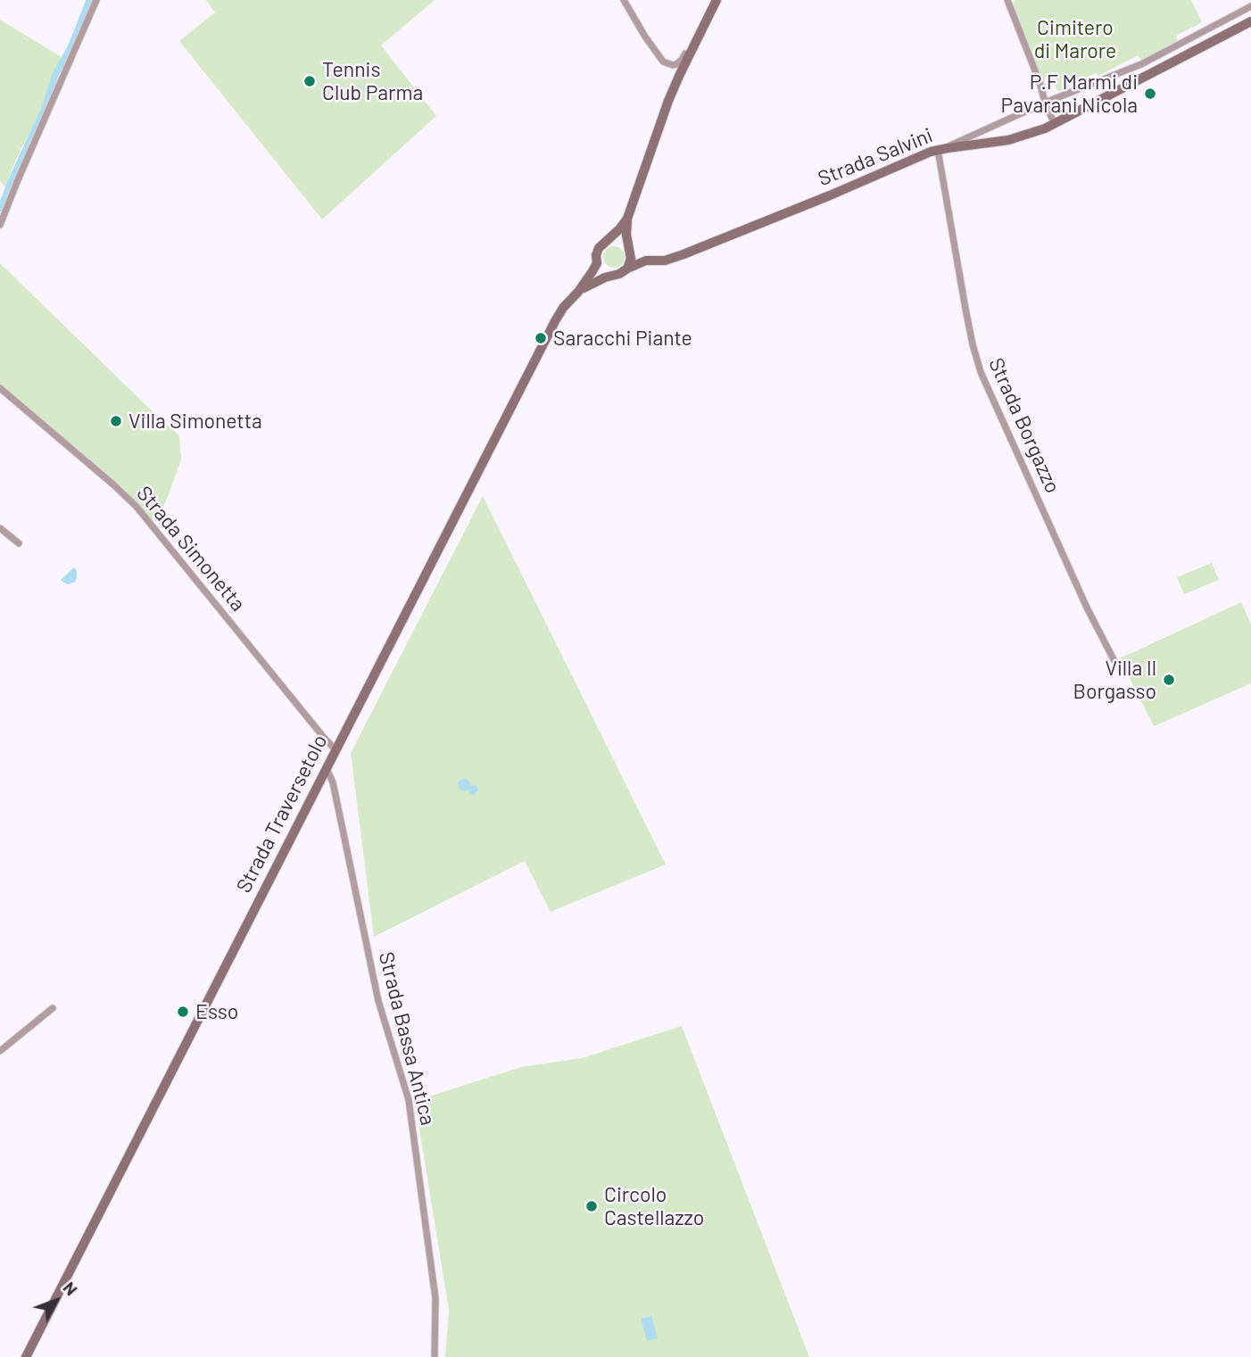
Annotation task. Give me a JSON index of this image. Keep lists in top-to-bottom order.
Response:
{
  "streets": {
    "main road": ["Strada Salvini", "Strada Traversetolo"],
    "street": ["Strada Borgazzo", "Strada Simonetta", "Strada Bassa Antica"]
  },
  "crossings": [
    ["Strada Salvini", "Strada Borgazzo"],
    ["Strada Salvini", "Strada Traversetolo"],
    ["Strada Simonetta", "Strada Traversetolo"],
    ["Strada Traversetolo", "Strada Bassa Antica"]
  ],
  "parks": ["Cimitero di Marore"],
  "places": [
    "Tennis Club Parma",
    "P.F Marmi di Pavarani Nicola",
    "Saracchi Piante",
    "Villa Simonetta",
    "Villa Il Borgasso",
    "Esso",
    "Circolo Castellazzo"
  ],
  "north": "top right"
}
